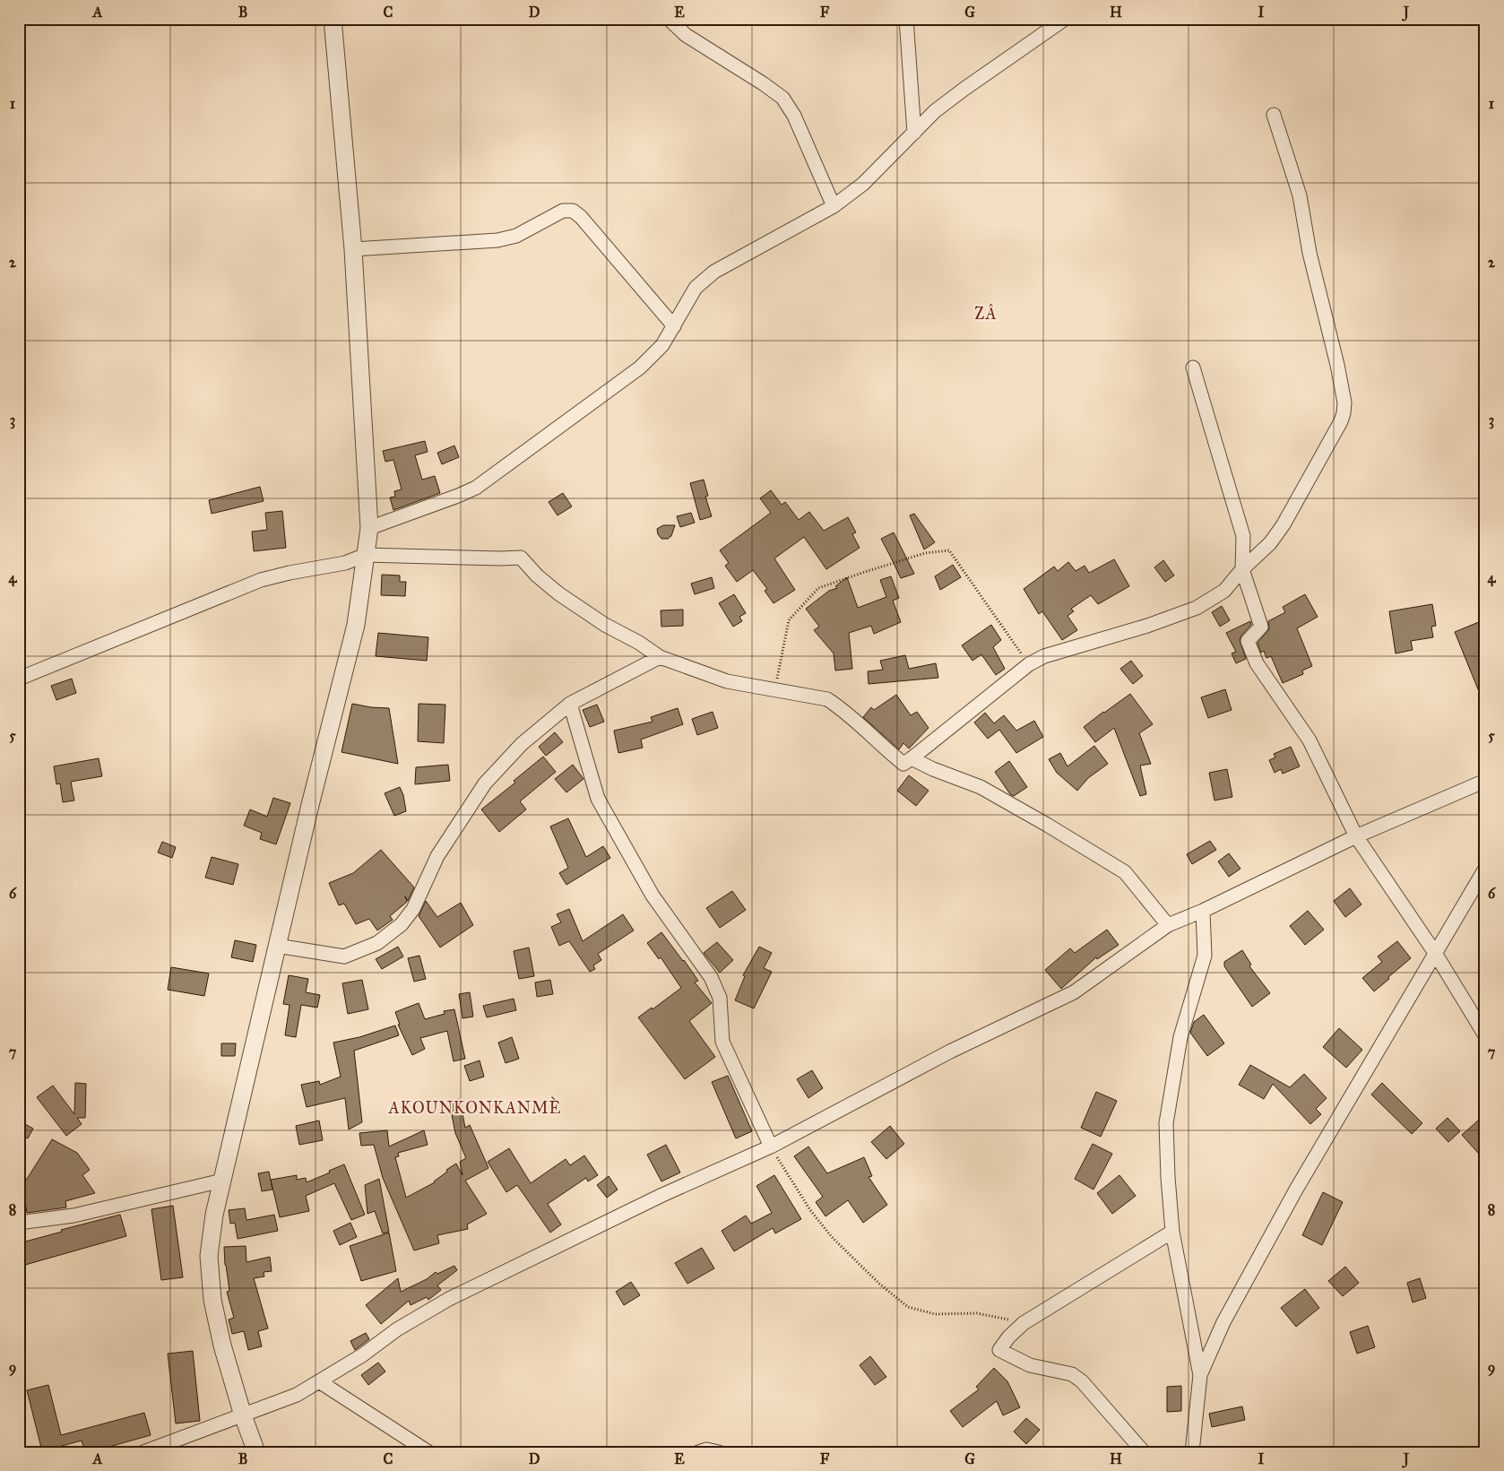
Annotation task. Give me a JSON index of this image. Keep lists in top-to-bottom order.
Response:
{
  "districts": ["ZÂ", "AKOUNKONKANMÈ"],
  "grid": {
    "columns": [
      "A",
      "B",
      "C",
      "D",
      "E",
      "F",
      "G",
      "H",
      "I",
      "J"
    ],
    "rows": [
      "1",
      "2",
      "3",
      "4",
      "5",
      "6",
      "7",
      "8",
      "9"
    ]
  }
}
